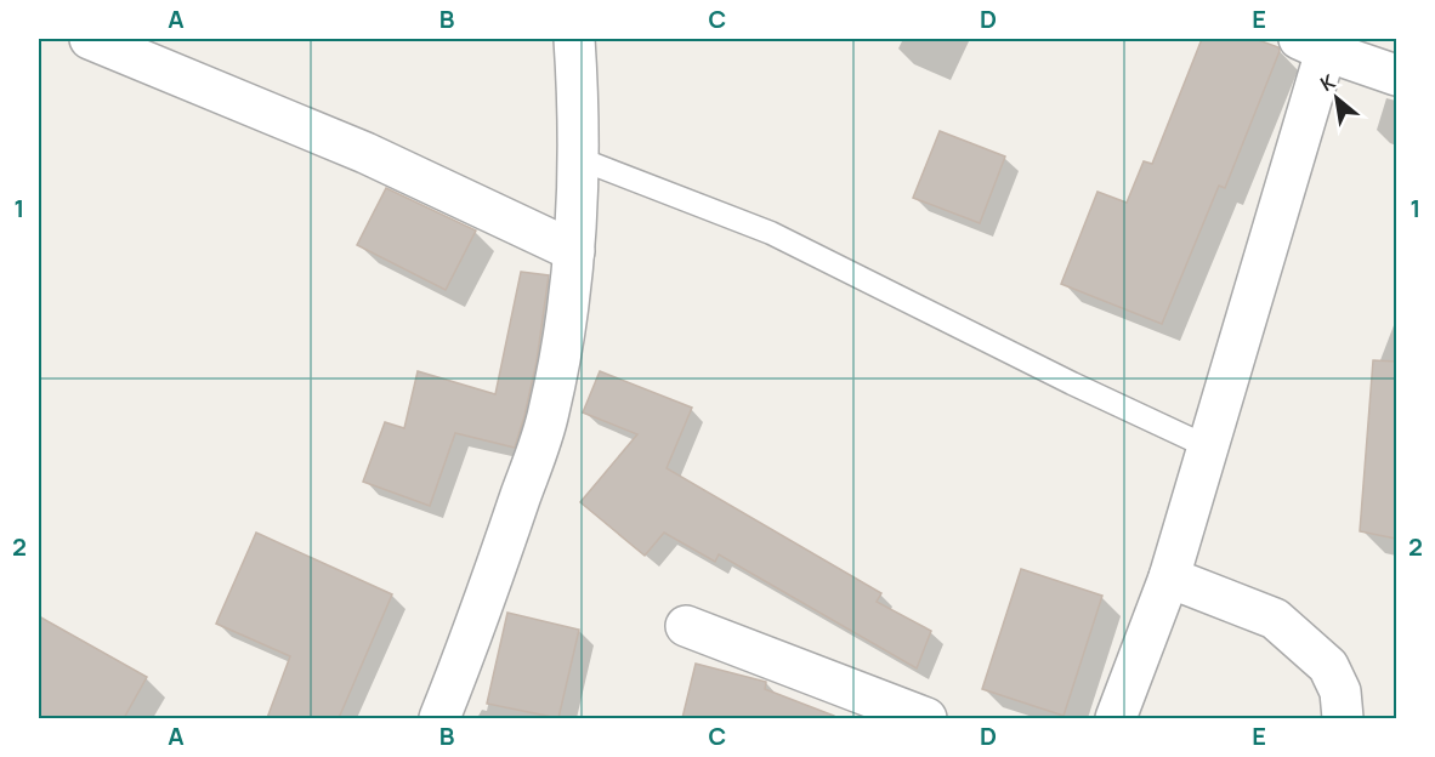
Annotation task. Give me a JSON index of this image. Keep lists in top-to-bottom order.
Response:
{
  "north": "top left",
  "grid": {
    "columns": [
      "A",
      "B",
      "C",
      "D",
      "E"
    ],
    "rows": ["1", "2"]
  }
}
